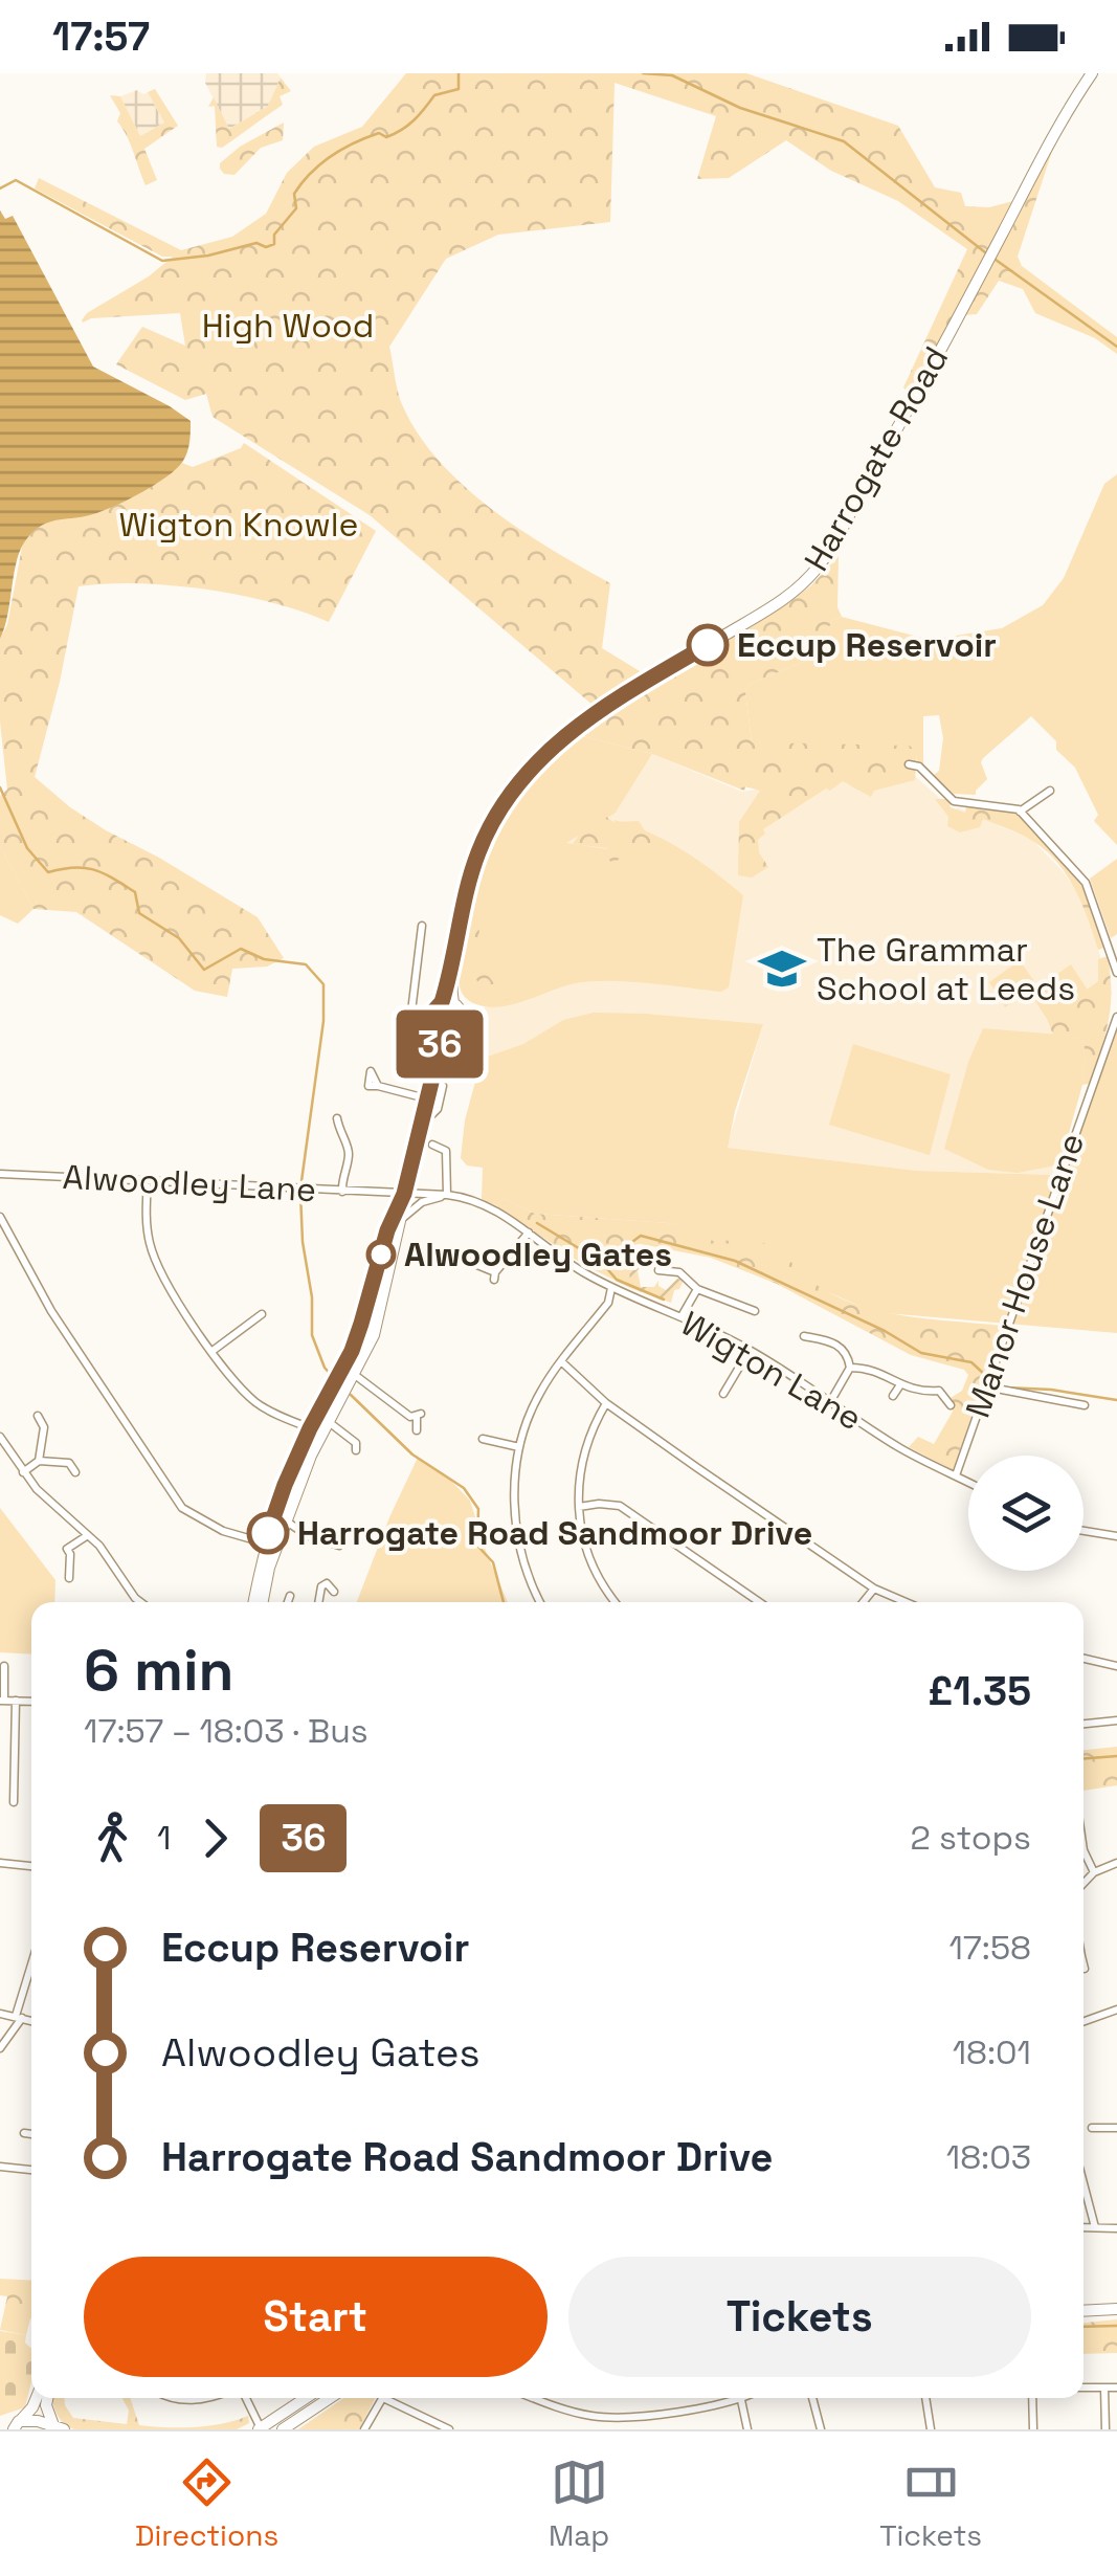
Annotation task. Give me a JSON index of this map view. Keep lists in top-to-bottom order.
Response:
{
  "streets": {
    "highway": ["Harrogate Road"],
    "street": ["Alwoodley Lane", "Manor House Lane", "Wigton Lane"]
  },
  "crossings": [
    ["Harrogate Road", "Alwoodley Lane"],
    ["Harrogate Road", "Wigton Lane"],
    ["Alwoodley Lane", "Wigton Lane"],
    ["Manor House Lane", "Wigton Lane"]
  ],
  "parks": ["High Wood", "Wigton Knowle"],
  "places": {
    "other": ["Eccup Reservoir", "Alwoodley Gates", "Harrogate Road Sandmoor Drive"],
    "school or university": ["The Grammar School at Leeds"]
  },
  "lines": ["bus line 36"],
  "page": {
    "status": "17:57",
    "on_map": "36",
    "heading": ["6 min", "17:57 – 18:03 · Bus", "£1.35"],
    "legs": ["1", "36", "2 stops"],
    "list": [
      {
        "name": "Eccup Reservoir",
        "value": "17:58"
      },
      {
        "name": "Alwoodley Gates",
        "value": "18:01"
      },
      {
        "name": "Harrogate Road Sandmoor Drive",
        "value": "18:03"
      }
    ],
    "buttons": ["Start", "Tickets"],
    "tabs": ["Directions", "Map", "Tickets"]
  }
}
